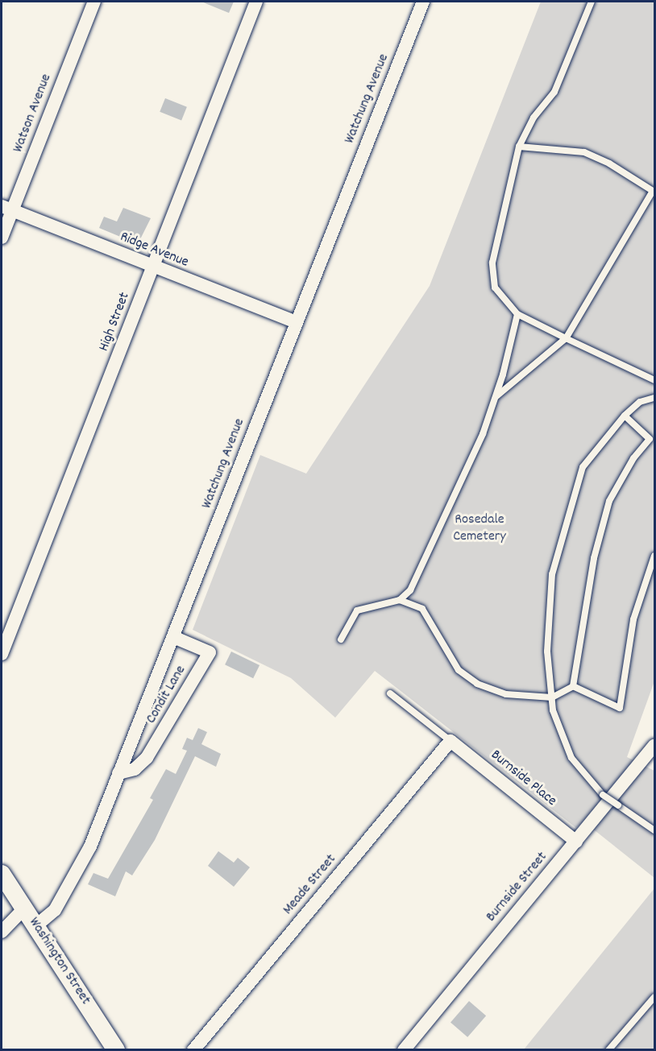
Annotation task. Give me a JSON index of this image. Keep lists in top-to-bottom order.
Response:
{
  "streets": {
    "main road": ["Washington Street"],
    "street": [
      "Watchung Avenue",
      "Watson Avenue",
      "Ridge Avenue",
      "High Street",
      "Condit Lane",
      "Burnside Place",
      "Meade Street",
      "Burnside Street"
    ]
  },
  "crossings": [
    ["Watchung Avenue", "Ridge Avenue"],
    ["Watchung Avenue", "Condit Lane"],
    ["Watchung Avenue", "Washington Street"],
    ["Watson Avenue", "Ridge Avenue"],
    ["Ridge Avenue", "High Street"],
    ["Burnside Place", "Meade Street"],
    ["Burnside Place", "Burnside Street"]
  ],
  "parks": ["Rosedale Cemetery"]
}
